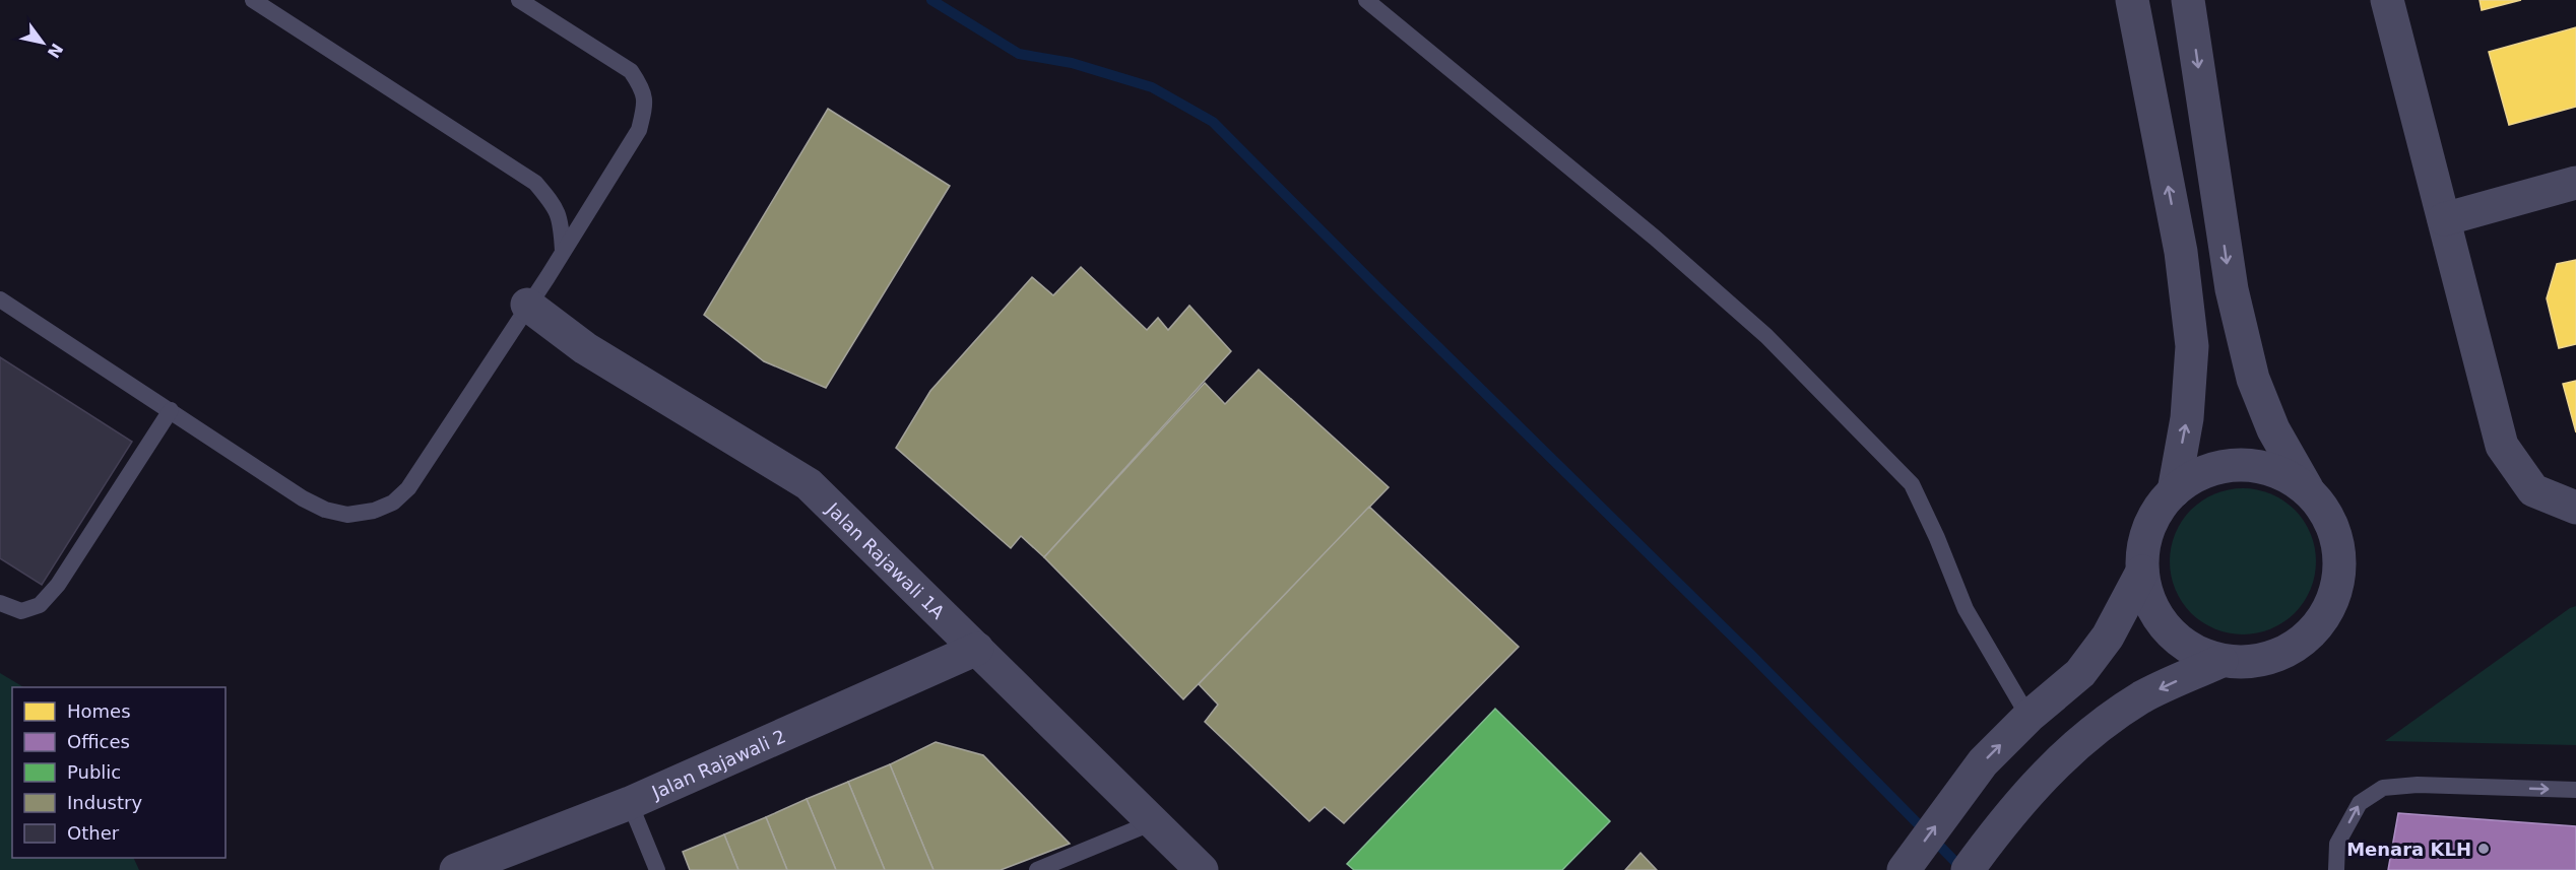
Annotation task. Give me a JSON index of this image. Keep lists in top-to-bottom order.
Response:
{
  "streets": {
    "street": ["Jalan Rajawali 1A", "Jalan Rajawali 2"]
  },
  "crossings": [
    ["Jalan Rajawali 1A", "Jalan Rajawali 2"]
  ],
  "places": ["Menara KLH"],
  "legend": [
    "Homes",
    "Offices",
    "Public",
    "Industry",
    "Other"
  ],
  "north": "bottom right"
}
